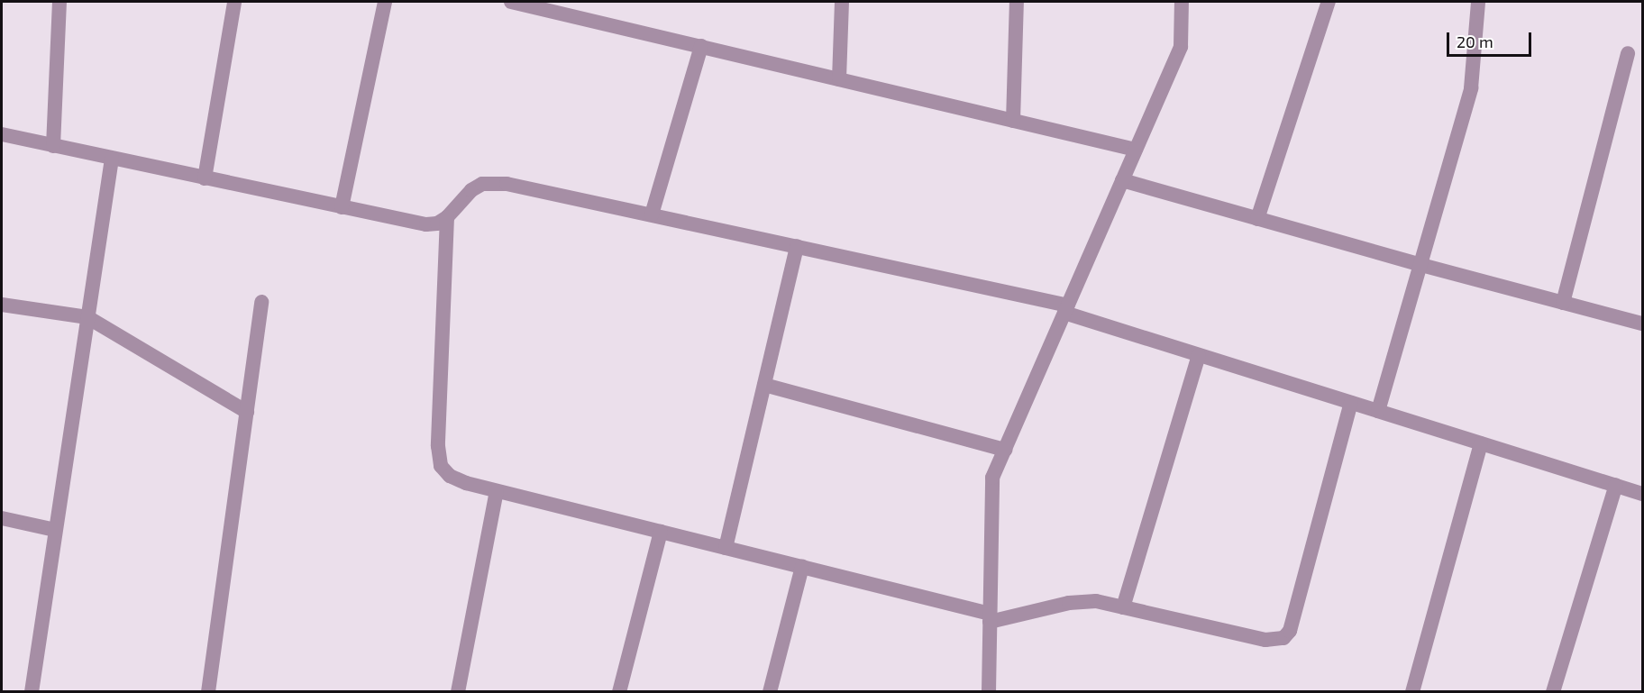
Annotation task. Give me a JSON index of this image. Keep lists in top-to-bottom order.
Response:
{
  "scale_bar": "20 m"
}
